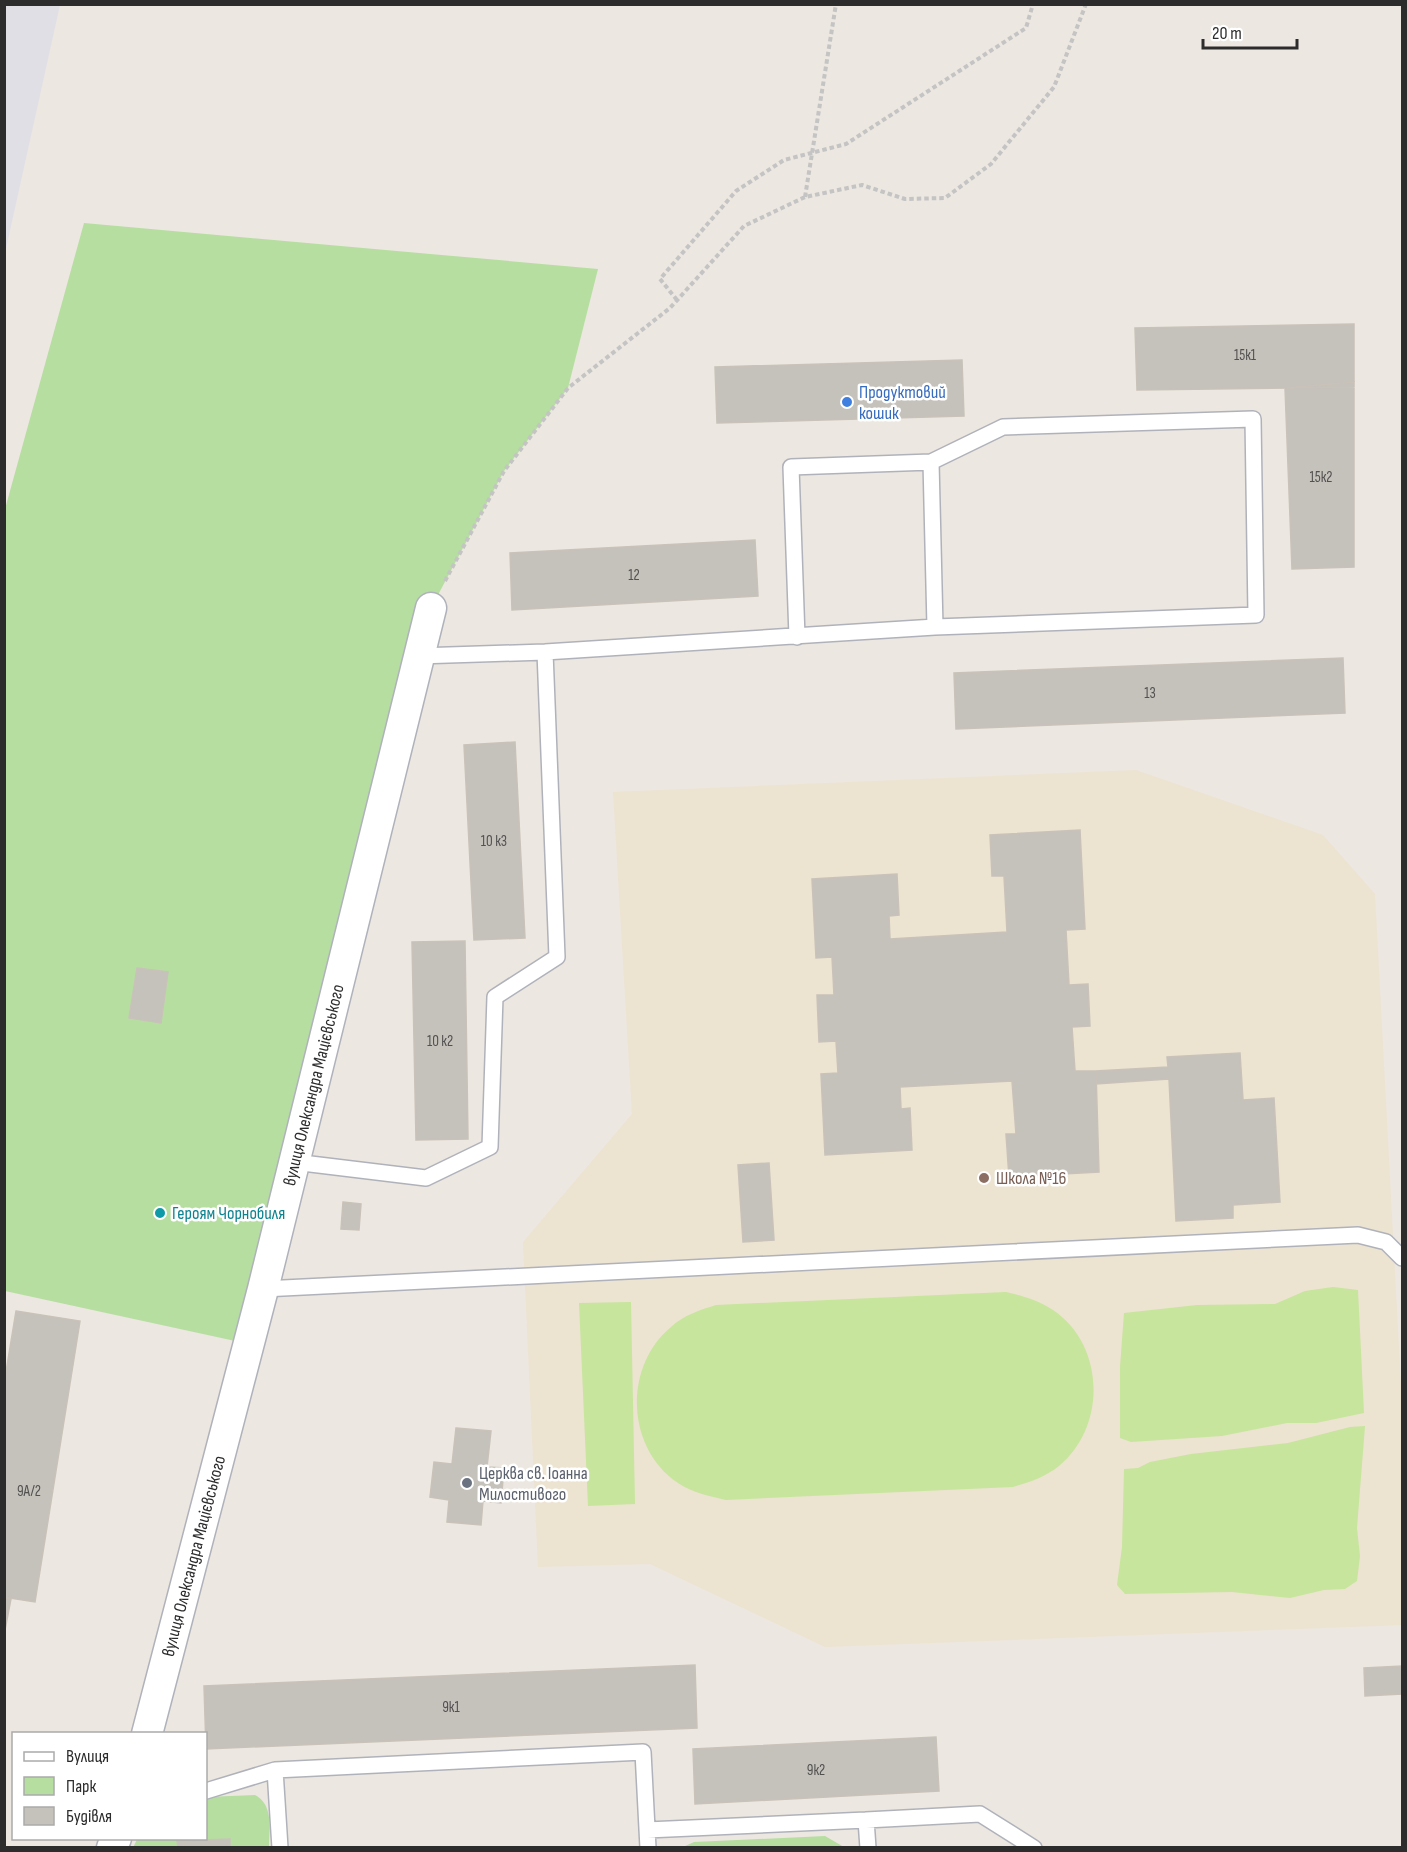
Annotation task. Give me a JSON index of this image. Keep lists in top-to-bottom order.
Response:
{
  "streets": {
    "street": ["вулиця Олександра Мацієвського"]
  },
  "places": [
    "Продуктовий кошик",
    "Школа №16",
    "Героям Чорнобиля",
    "Церква св. Іоанна Милостивого"
  ],
  "house_numbers": [
    "15к1",
    "15к2",
    "12",
    "13",
    "10 к3",
    "10 к2",
    "9А/2",
    "9к1",
    "9к2"
  ],
  "legend": ["Вулиця", "Парк", "Будівля"],
  "scale_bar": "20 m"
}
